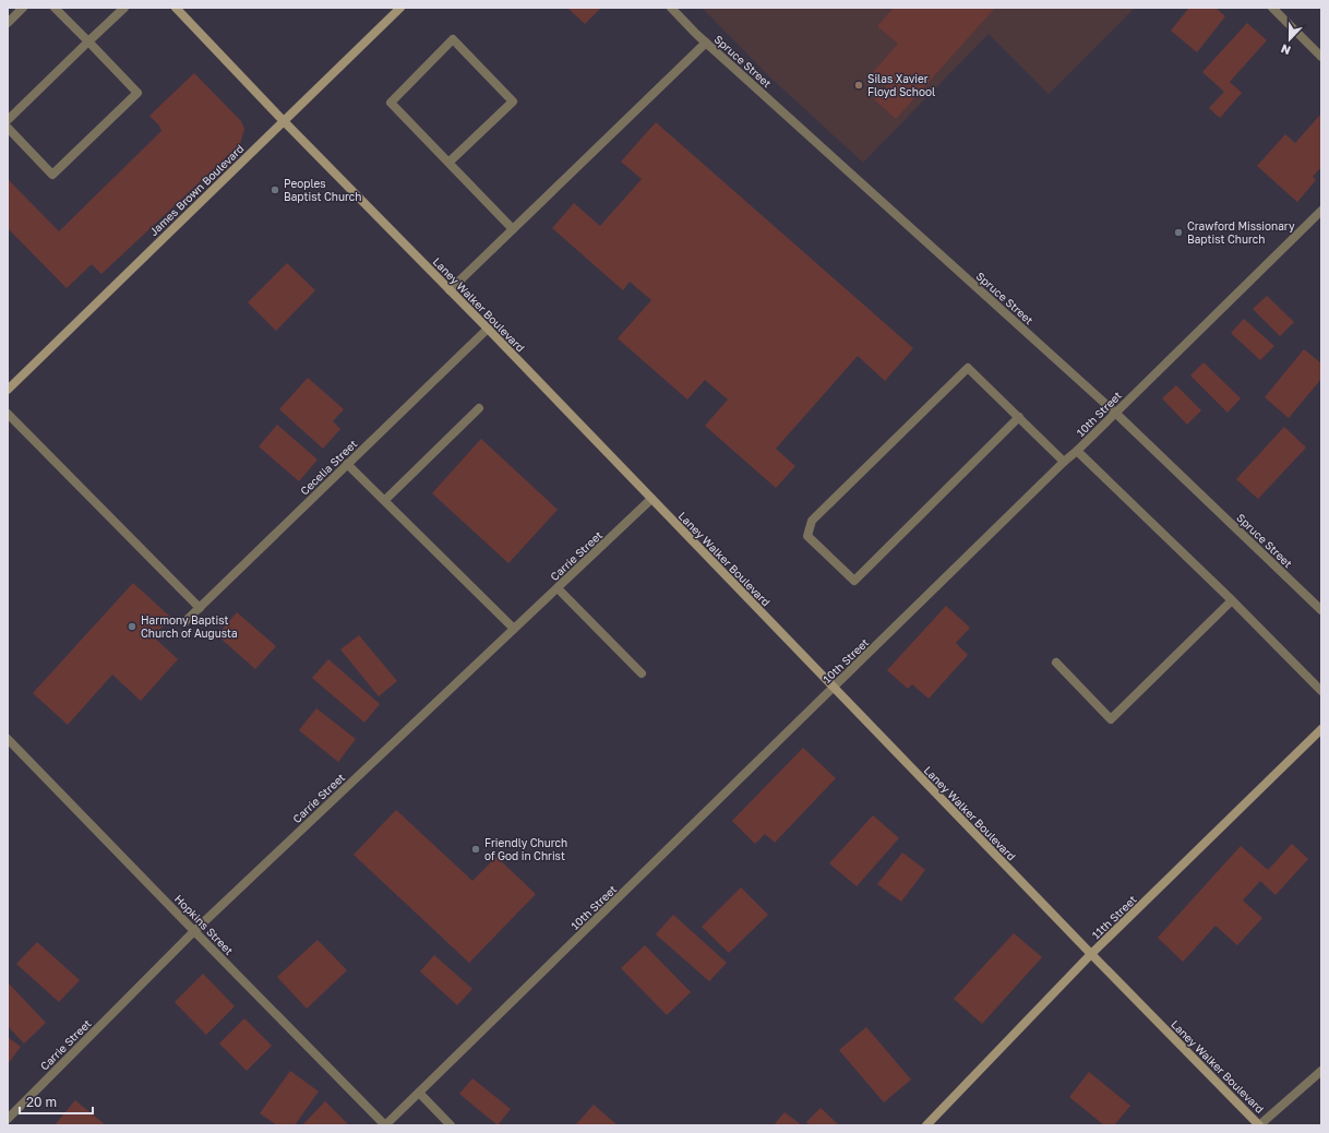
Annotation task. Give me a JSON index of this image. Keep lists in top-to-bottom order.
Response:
{
  "streets": {
    "main road": ["James Brown Boulevard", "Laney Walker Boulevard", "11th Street"],
    "street": [
      "Spruce Street",
      "10th Street",
      "Cecelia Street",
      "Carrie Street",
      "Hopkins Street"
    ]
  },
  "crossings": [
    ["Spruce Street", "10th Street"],
    ["James Brown Boulevard", "Laney Walker Boulevard"],
    ["Laney Walker Boulevard", "10th Street"],
    ["Laney Walker Boulevard", "Cecelia Street"],
    ["Laney Walker Boulevard", "Carrie Street"],
    ["Laney Walker Boulevard", "11th Street"],
    ["10th Street", "Hopkins Street"],
    ["Carrie Street", "Hopkins Street"]
  ],
  "places": [
    "Silas Xavier Floyd School",
    "Peoples Baptist Church",
    "Crawford Missionary Baptist Church",
    "Harmony Baptist Church of Augusta",
    "Friendly Church of God in Christ"
  ],
  "scale_bar": "20 m",
  "north": "bottom"
}
